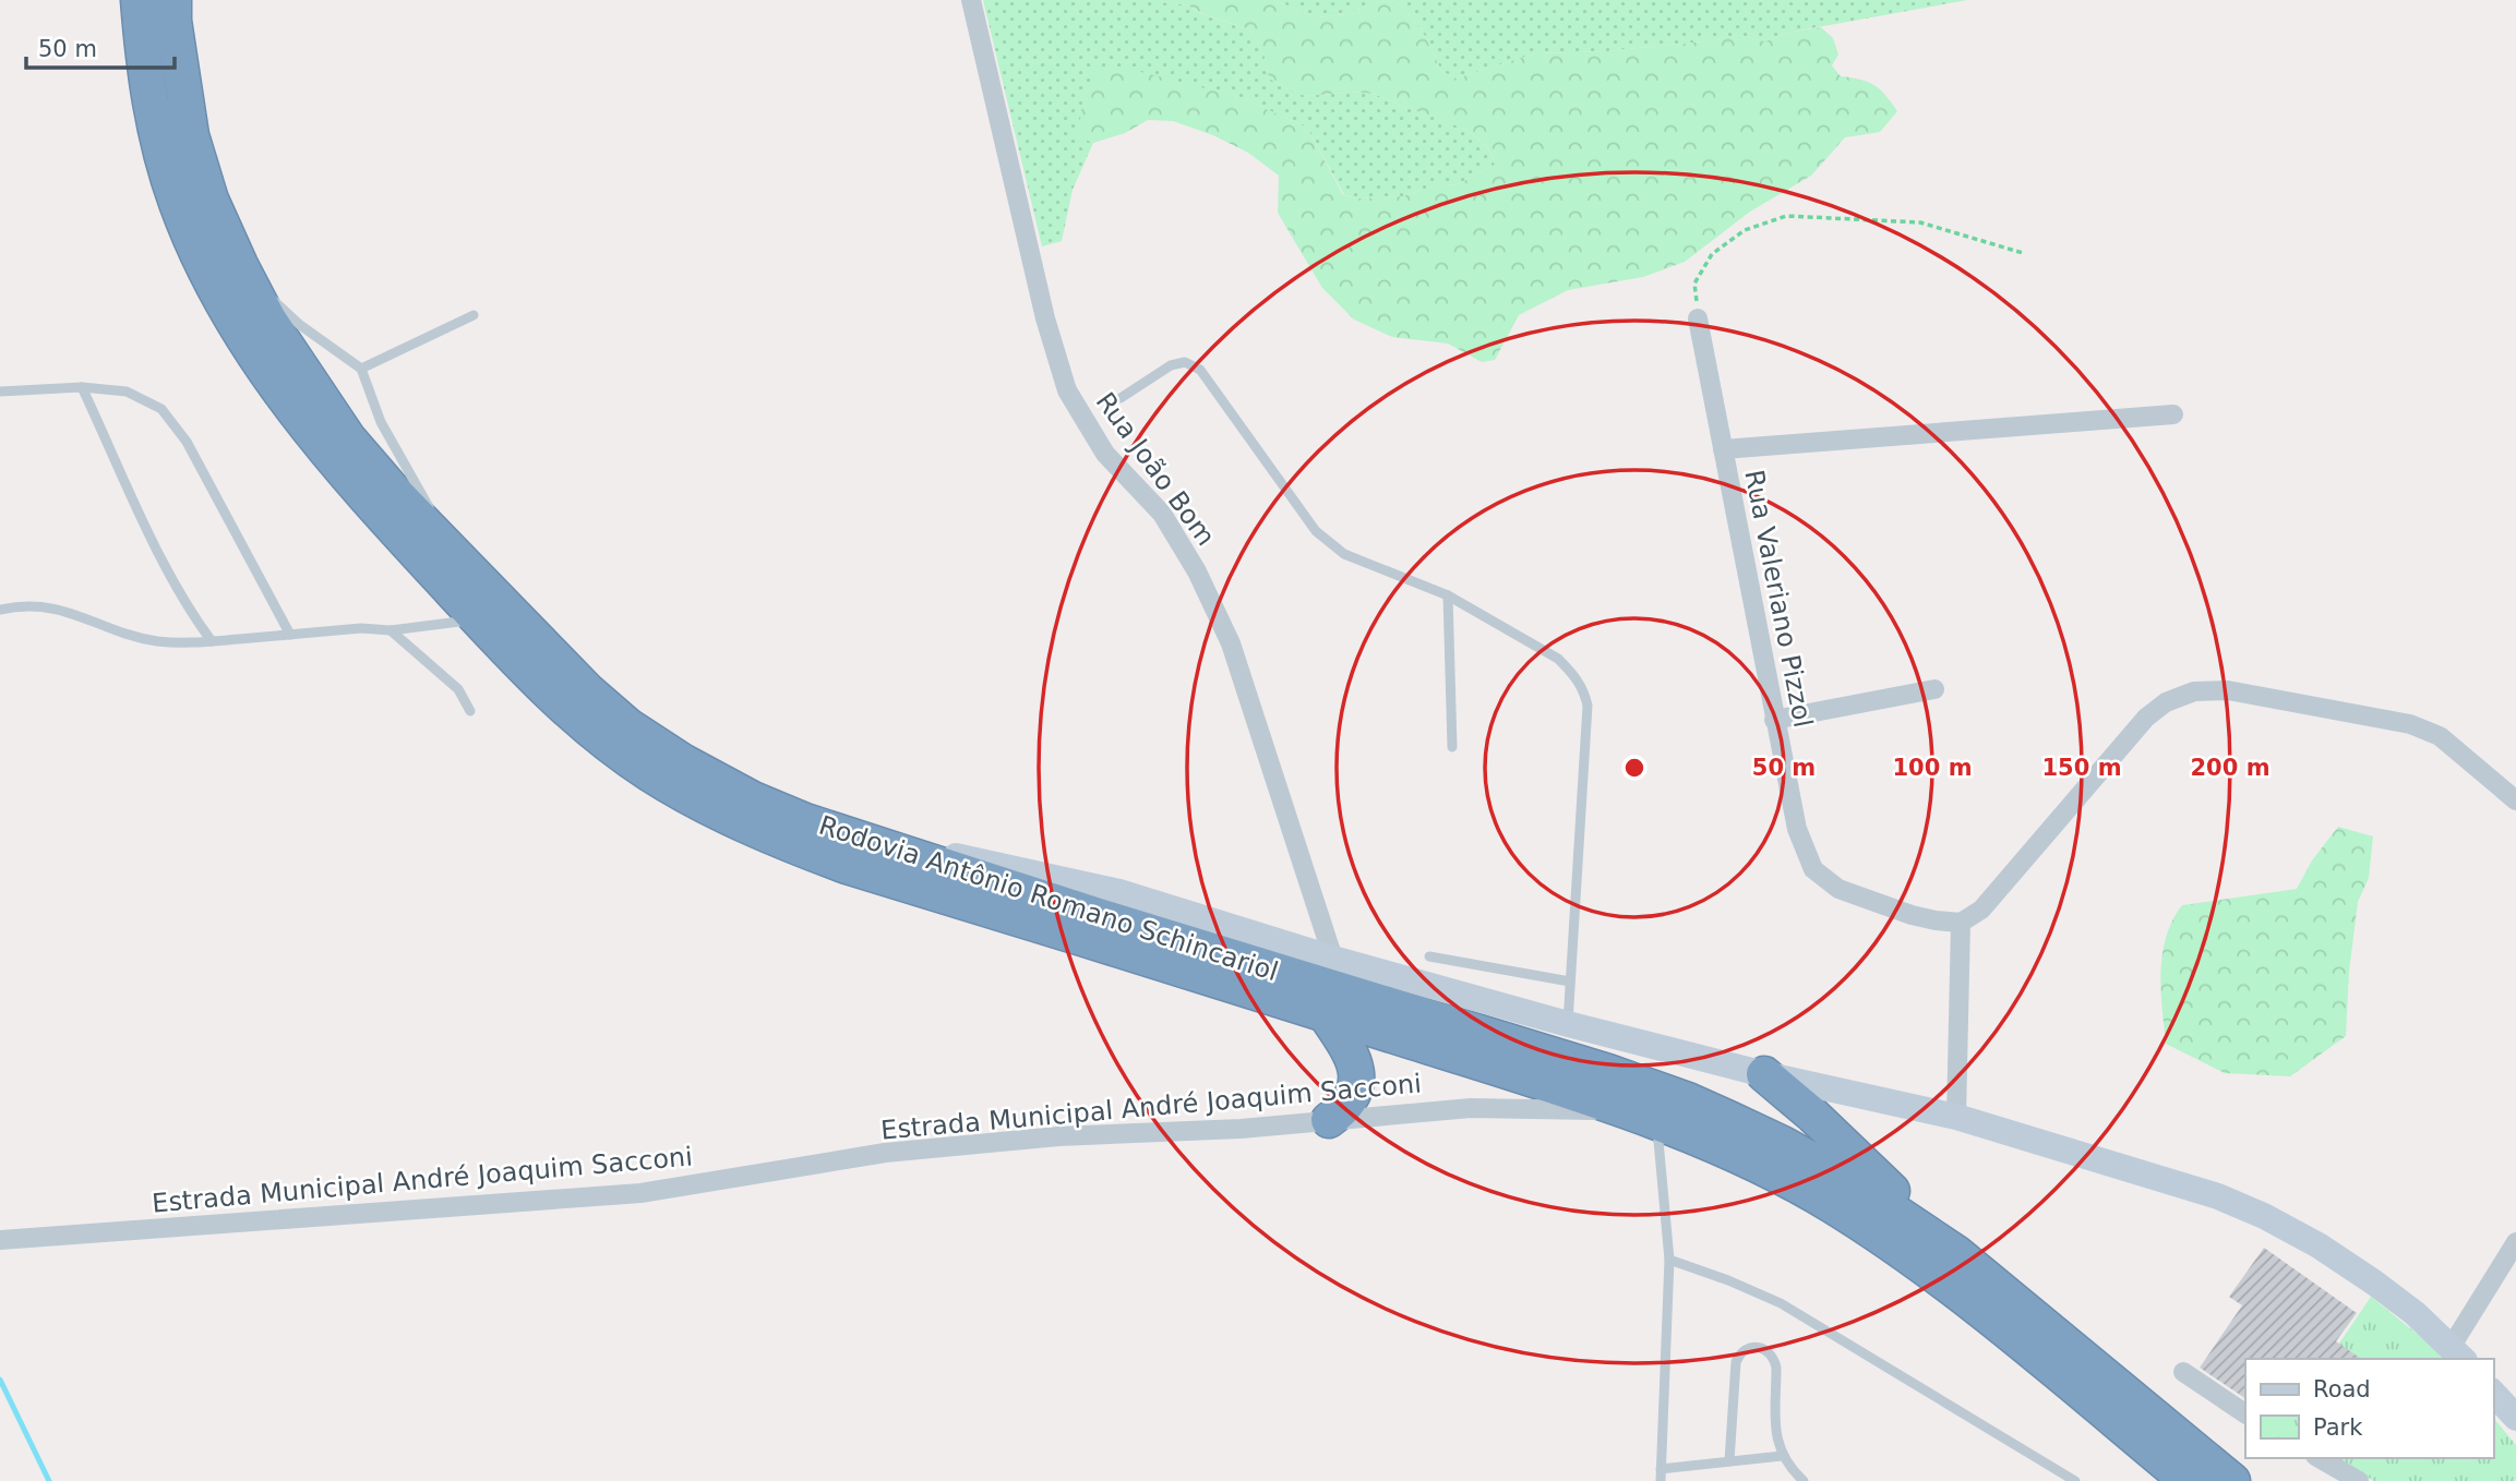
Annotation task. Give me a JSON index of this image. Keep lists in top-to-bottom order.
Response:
{
  "streets": {
    "highway": ["Rodovia Antônio Romano Schincariol"],
    "street": ["Rua João Bom", "Rua Valeriano Pizzol", "Estrada Municipal André Joaquim Sacconi"]
  },
  "crossings": [
    ["Rodovia Antônio Romano Schincariol", "Estrada Municipal André Joaquim Sacconi"]
  ],
  "legend": ["Road", "Park"],
  "scale_bar": "50 m",
  "rings": [
    "50 m",
    "100 m",
    "150 m",
    "200 m"
  ]
}
